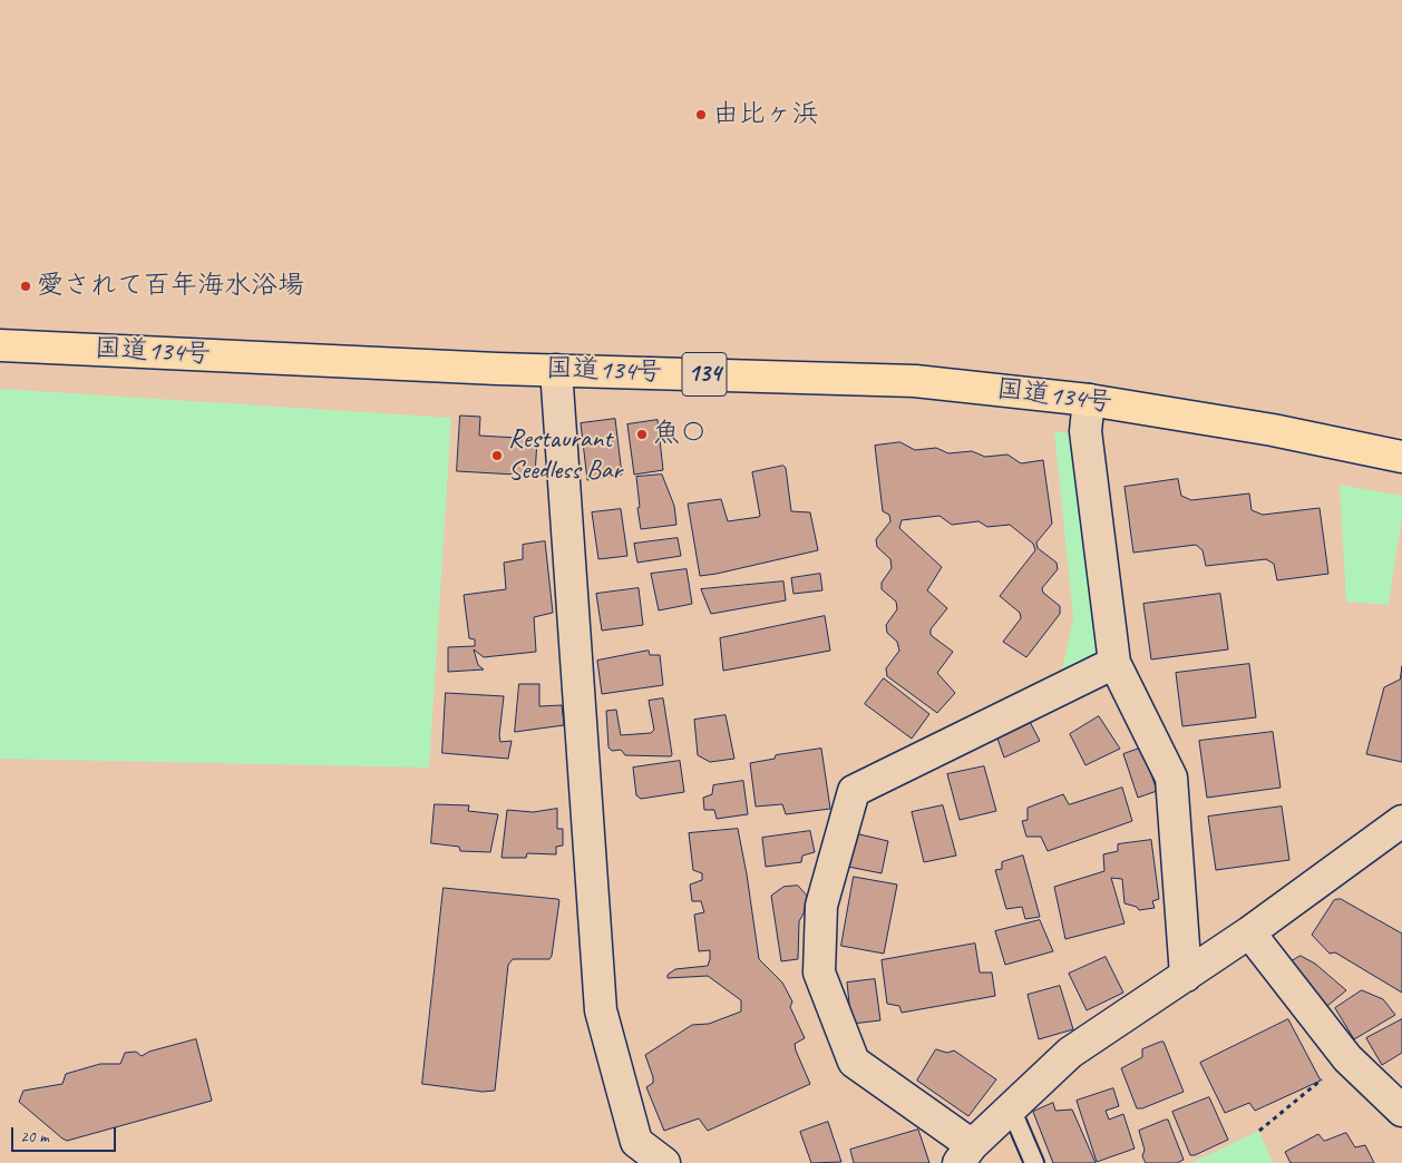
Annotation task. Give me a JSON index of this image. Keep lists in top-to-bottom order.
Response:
{
  "streets": {
    "highway": ["国道134号", "134"]
  },
  "places": [
    "由比ヶ浜",
    "愛されて百年海水浴場",
    "魚〇",
    "Restaurant Seedless Bar"
  ],
  "scale_bar": "20 m"
}
